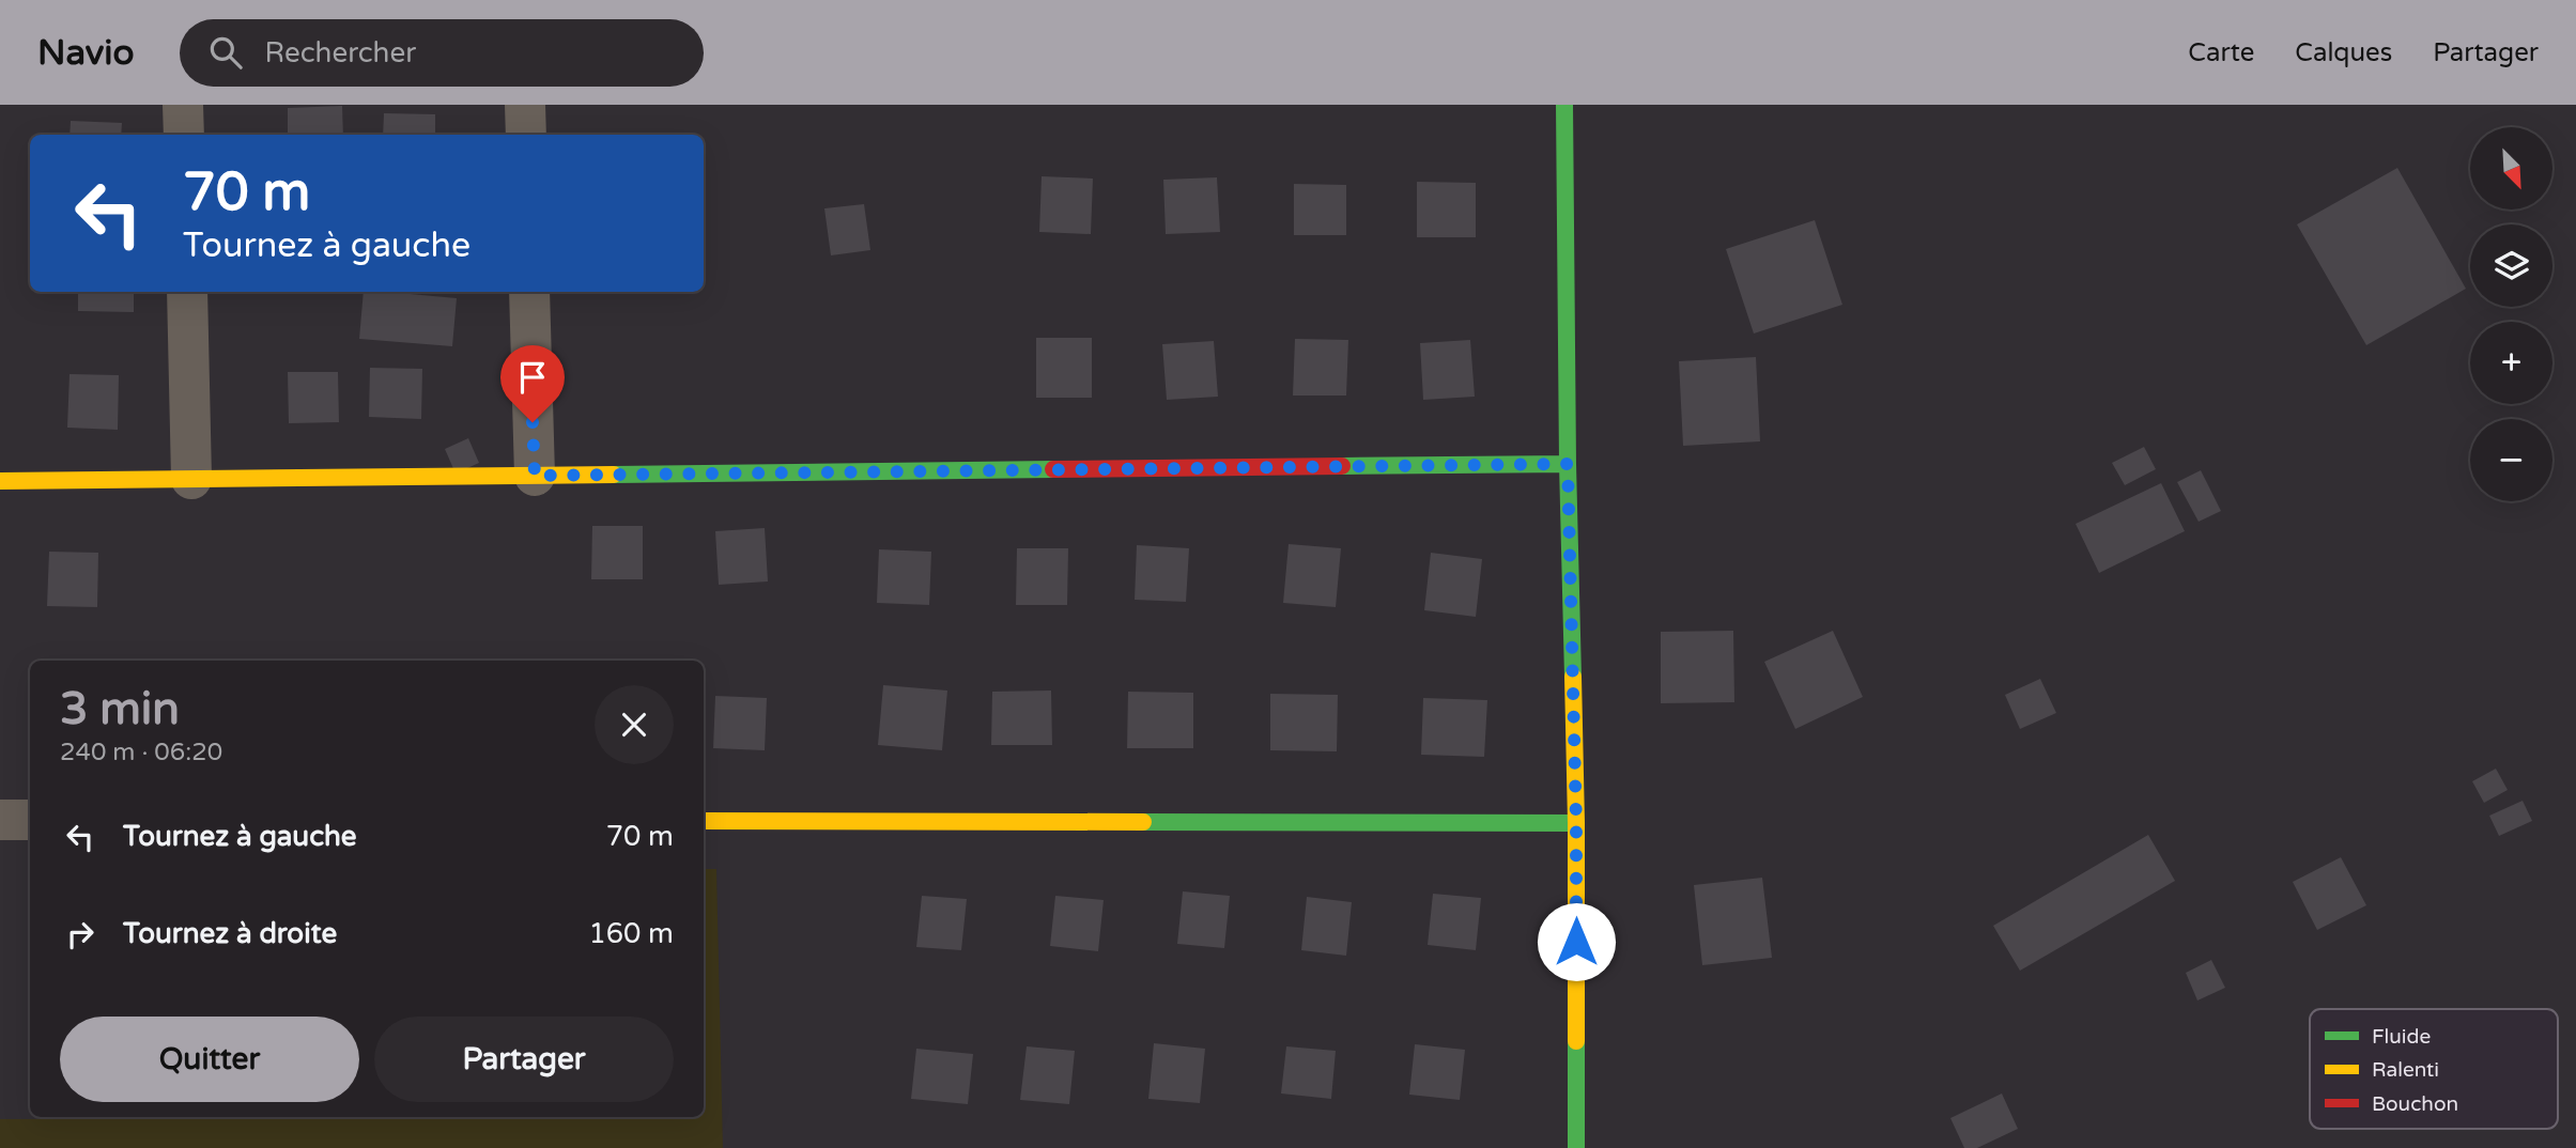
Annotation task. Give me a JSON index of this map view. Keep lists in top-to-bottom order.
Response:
{
  "legend": ["Fluide", "Ralenti", "Bouchon"],
  "north": "bottom right",
  "page": {
    "header": "Navio",
    "search": "Rechercher",
    "nav": ["Carte", "Calques", "Partager"],
    "map_buttons": ["+", "−"],
    "turn": ["70 m", "Tournez à gauche"],
    "heading": ["3 min", "240 m · 06:20"],
    "list": [
      {
        "name": "Tournez à gauche",
        "value": "70 m"
      },
      {
        "name": "Tournez à droite",
        "value": "160 m"
      }
    ],
    "buttons": ["Quitter", "Partager"]
  }
}
